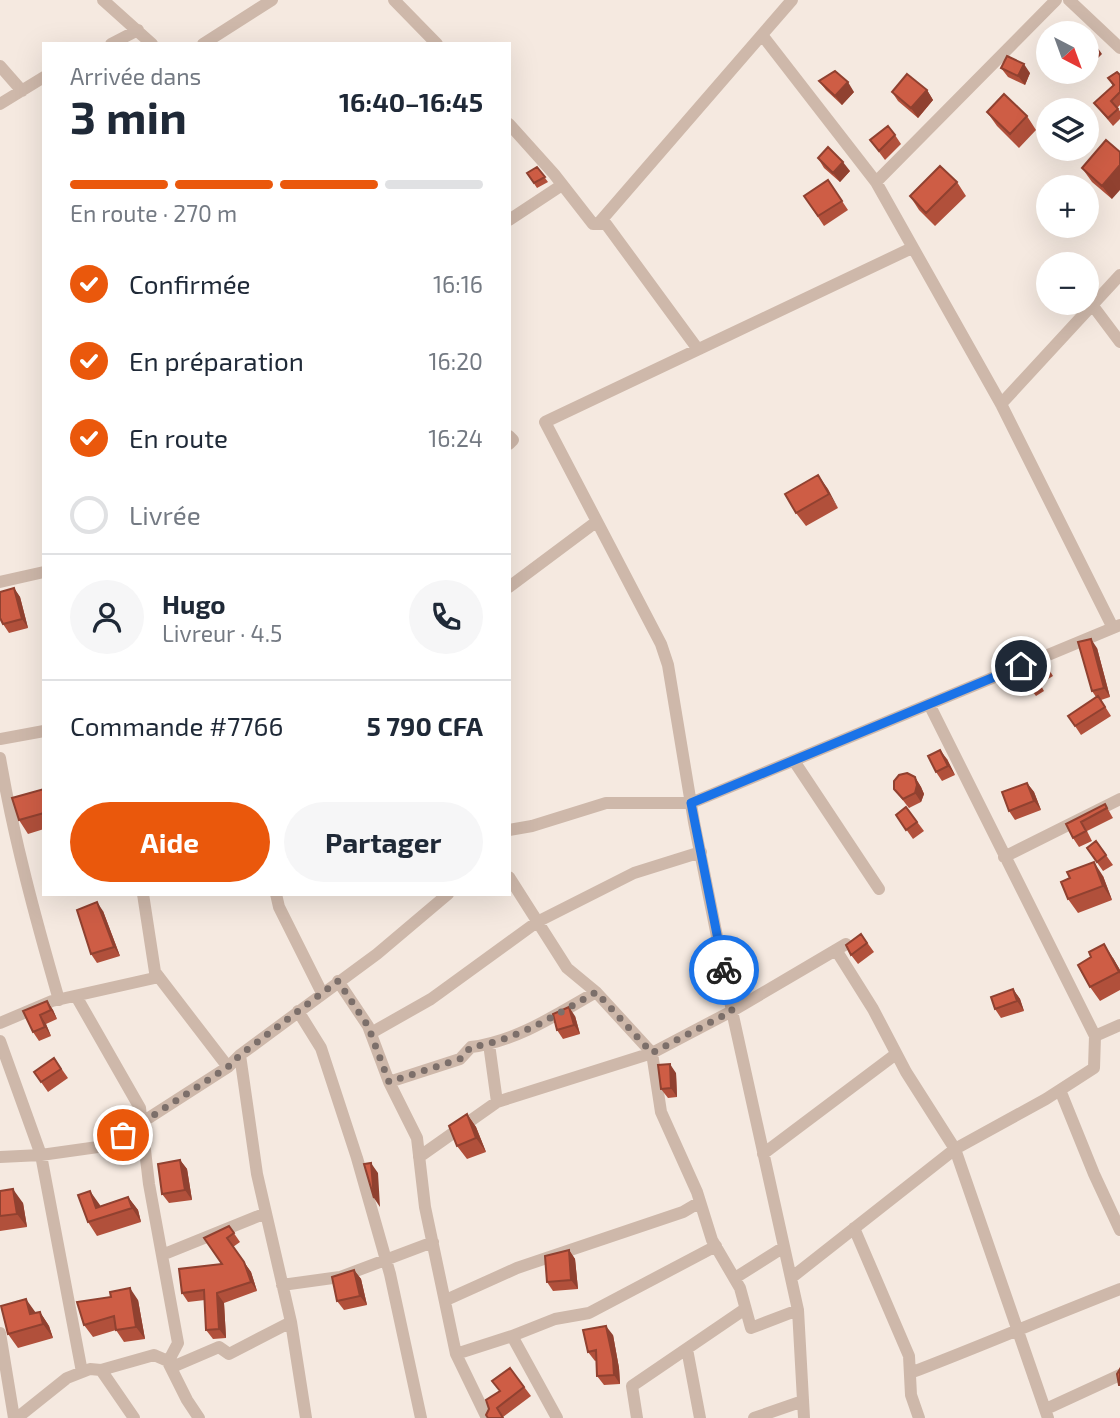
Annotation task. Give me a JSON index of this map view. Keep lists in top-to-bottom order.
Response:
{
  "north": "bottom right",
  "page": {
    "map_buttons": ["+", "−"],
    "heading": ["3 min", "Arrivée dans", "16:40–16:45"],
    "panel": [
      "Hugo",
      "Livreur · 4.5",
      "Commande #7766",
      "5 790 CFA"
    ],
    "bar": "En route · 270 m",
    "list": [
      ["Confirmée", "16:16"],
      ["En préparation", "16:20"],
      ["En route", "16:24"],
      "Livrée"
    ],
    "buttons": ["Aide", "Partager"]
  }
}
